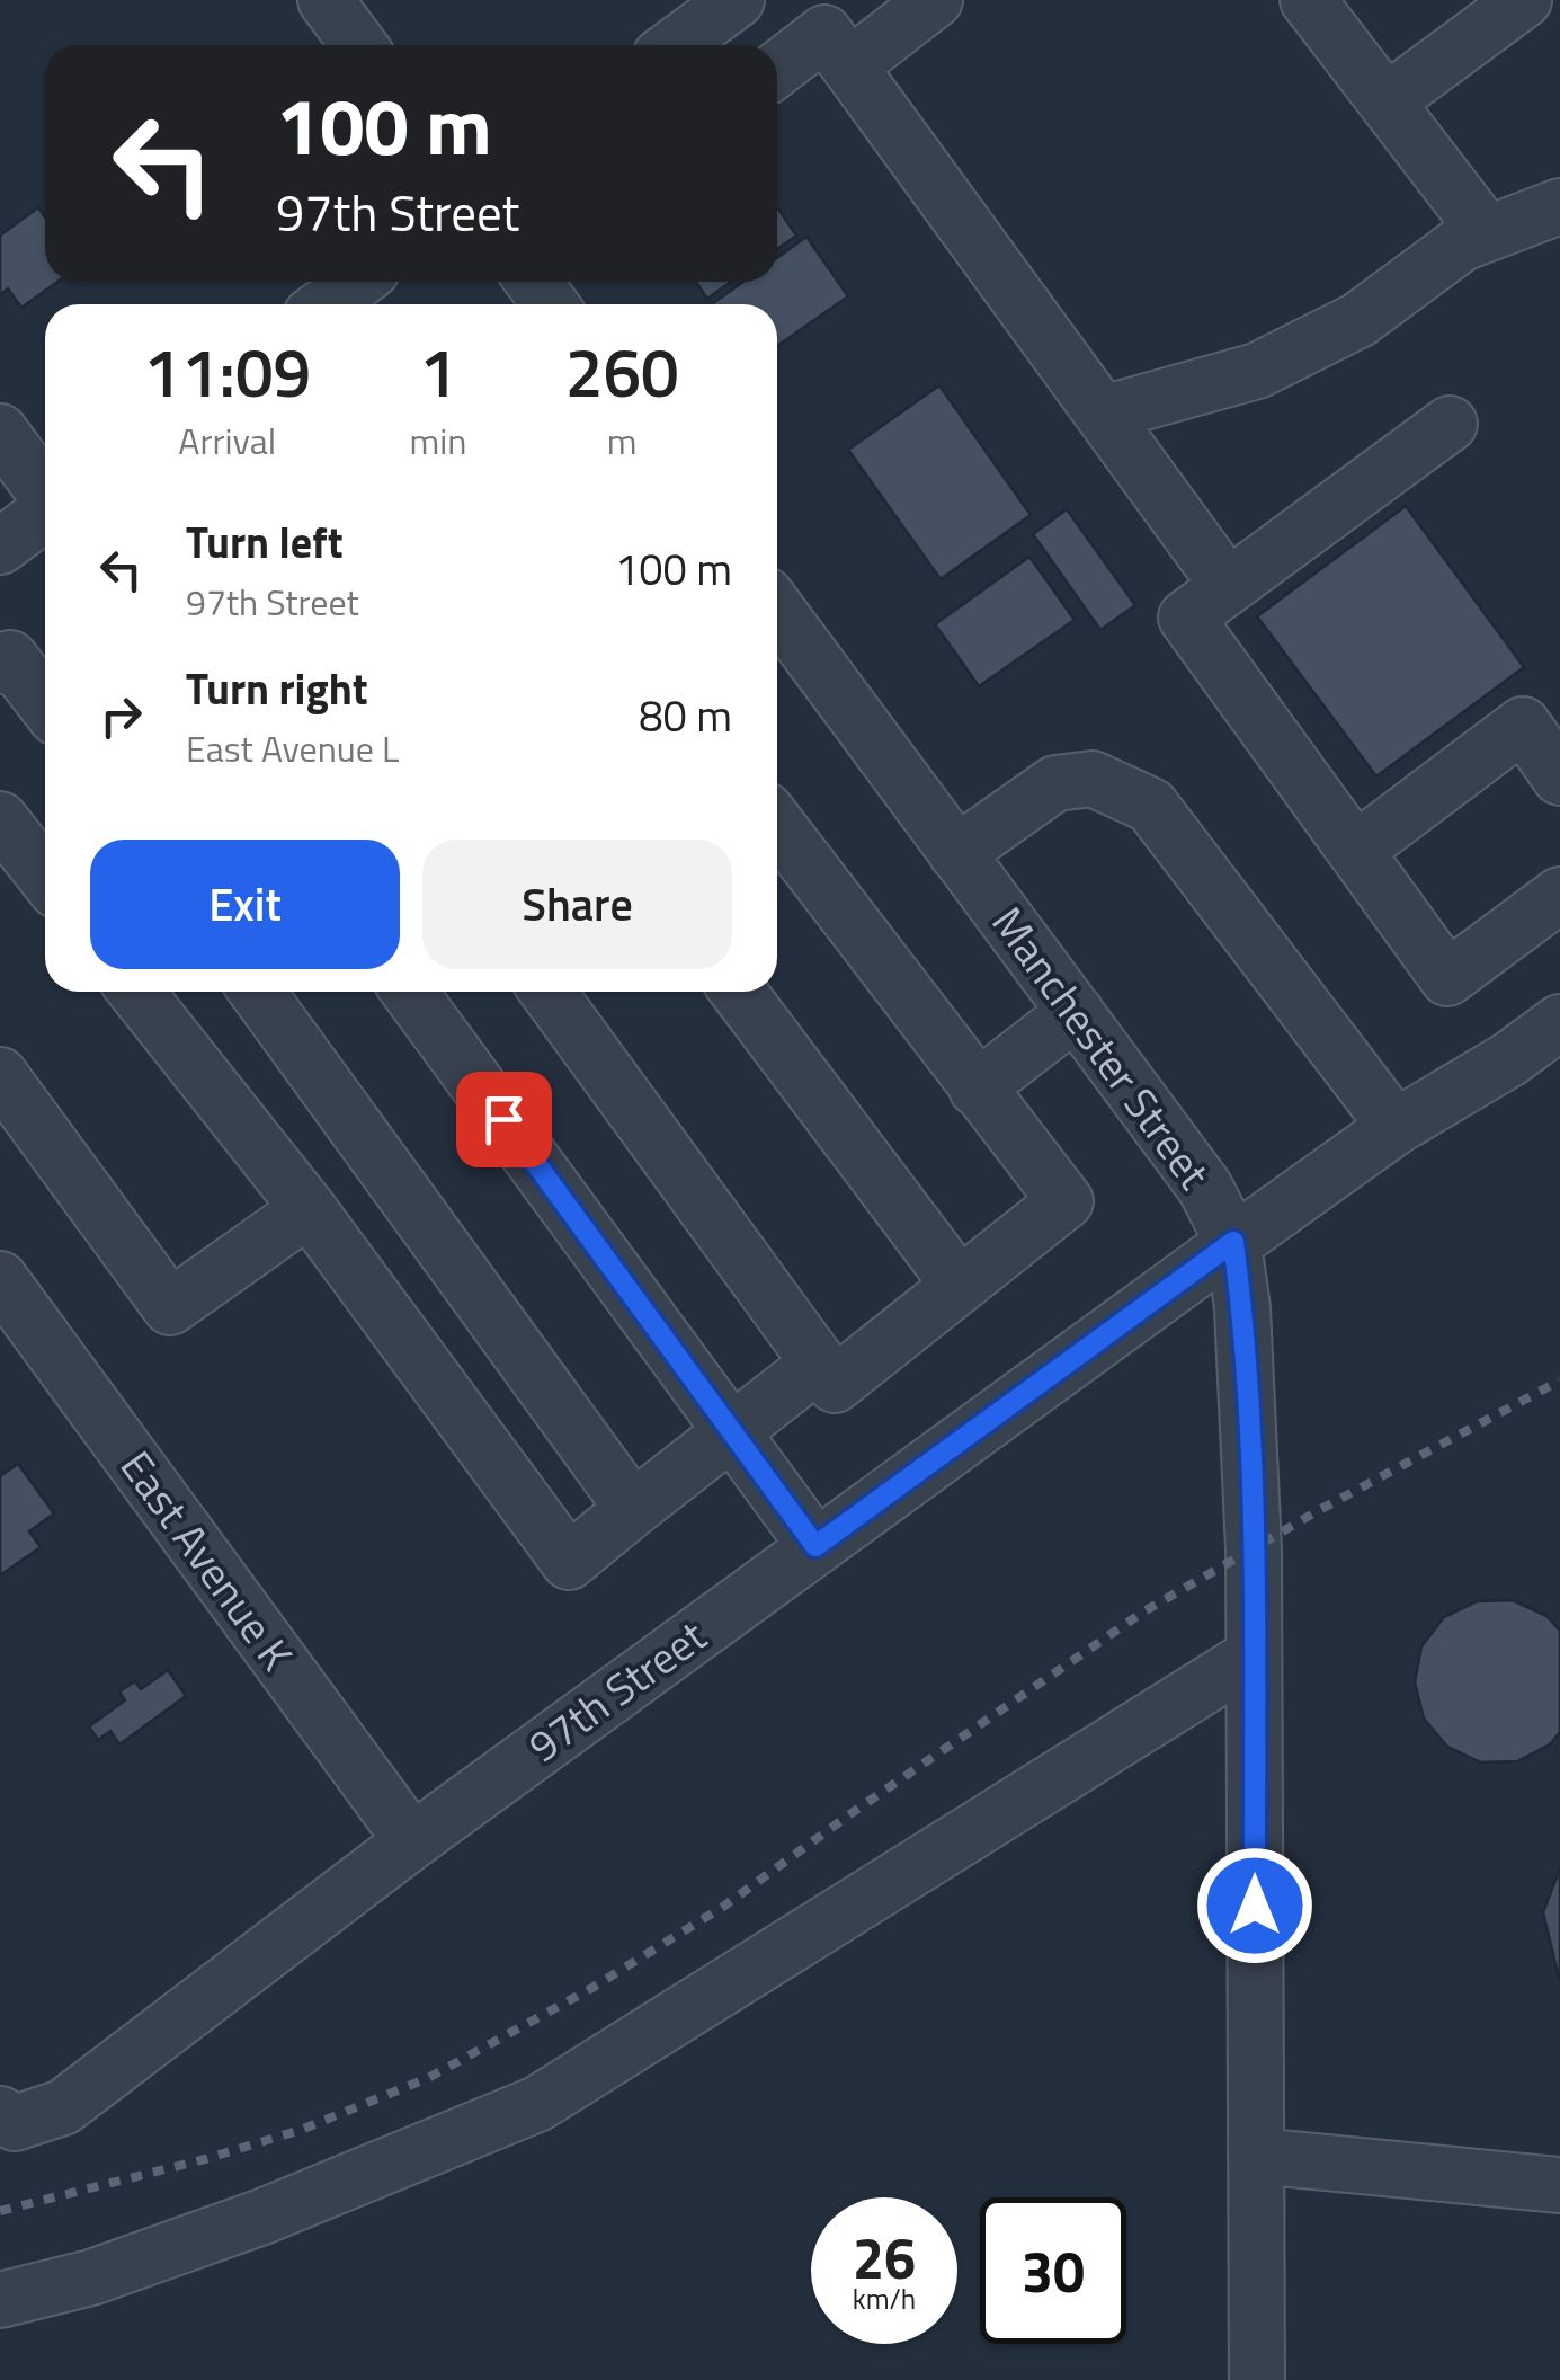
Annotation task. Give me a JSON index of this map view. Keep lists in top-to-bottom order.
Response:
{
  "streets": {
    "street": ["Manchester Street", "East Avenue K", "97th Street"]
  },
  "crossings": [
    ["Manchester Street", "97th Street"],
    ["East Avenue K", "97th Street"]
  ],
  "page": {
    "turn": ["100 m", "97th Street"],
    "eta": [
      "11:09",
      "Arrival",
      "1",
      "min",
      "260",
      "m"
    ],
    "list": [
      {
        "name": "Turn left",
        "note": "97th Street",
        "value": "100 m"
      },
      {
        "name": "Turn right",
        "note": "East Avenue L",
        "value": "80 m"
      }
    ],
    "buttons": ["Exit", "Share"],
    "speed": "26 km/h",
    "limit": "30"
  }
}
